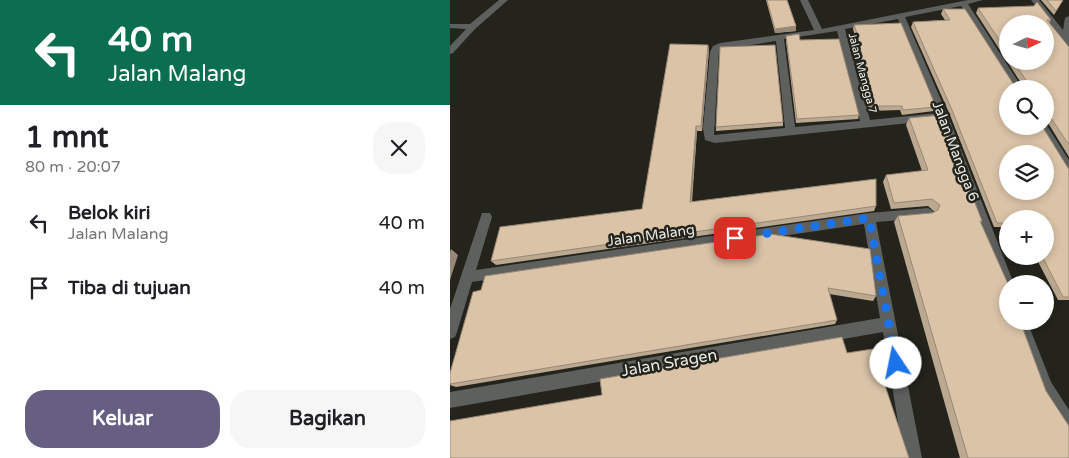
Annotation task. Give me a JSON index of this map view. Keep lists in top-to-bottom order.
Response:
{
  "streets": {
    "street": [
      "Jalan Mangga 7",
      "Jalan Mangga 6",
      "Jalan Malang",
      "Jalan Sragen"
    ]
  },
  "north": "right",
  "page": {
    "turn": ["40 m", "Jalan Malang"],
    "map_buttons": ["+", "−"],
    "heading": ["1 mnt", "80 m · 20:07"],
    "list": [
      {
        "name": "Belok kiri",
        "note": "Jalan Malang",
        "value": "40 m"
      },
      {
        "name": "Tiba di tujuan",
        "value": "40 m"
      }
    ],
    "buttons": ["Keluar", "Bagikan"]
  }
}
